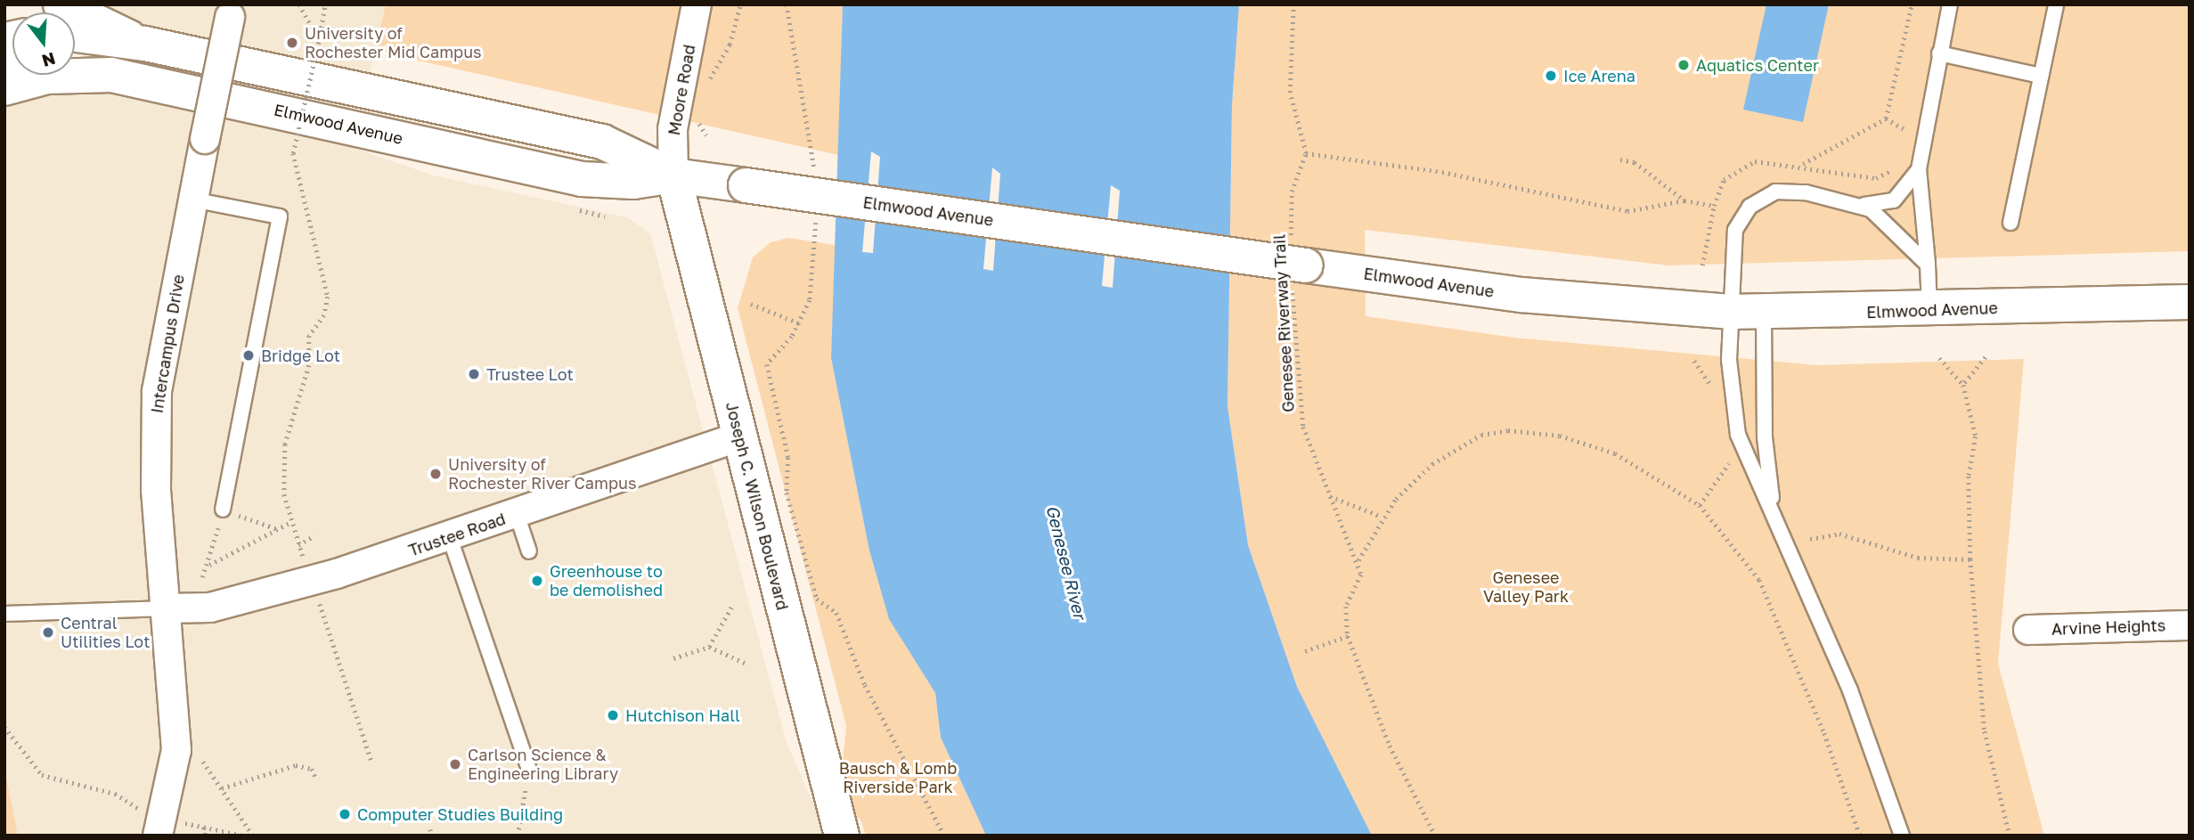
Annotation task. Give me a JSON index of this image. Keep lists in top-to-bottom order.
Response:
{
  "streets": {
    "main road": ["Elmwood Avenue", "Joseph C. Wilson Boulevard"],
    "street": [
      "Moore Road",
      "Intercampus Drive",
      "Trustee Road",
      "Arvine Heights"
    ],
    "path": ["Genesee Riverway Trail"]
  },
  "crossings": [
    ["Moore Road", "Elmwood Avenue"],
    ["Moore Road", "Joseph C. Wilson Boulevard"],
    ["Elmwood Avenue", "Genesee Riverway Trail"],
    ["Elmwood Avenue", "Joseph C. Wilson Boulevard"],
    ["Intercampus Drive", "Trustee Road"],
    ["Joseph C. Wilson Boulevard", "Trustee Road"]
  ],
  "water": ["Genesee River"],
  "parks": ["Genesee Valley Park", "Bausch & Lomb Riverside Park"],
  "places": [
    "University of Rochester Mid Campus",
    "Aquatics Center",
    "Ice Arena",
    "Bridge Lot",
    "Trustee Lot",
    "University of Rochester River Campus",
    "Greenhouse to be demolished",
    "Central Utilities Lot",
    "Hutchison Hall",
    "Carlson Science & Engineering Library",
    "Computer Studies Building"
  ],
  "north": "bottom"
}
